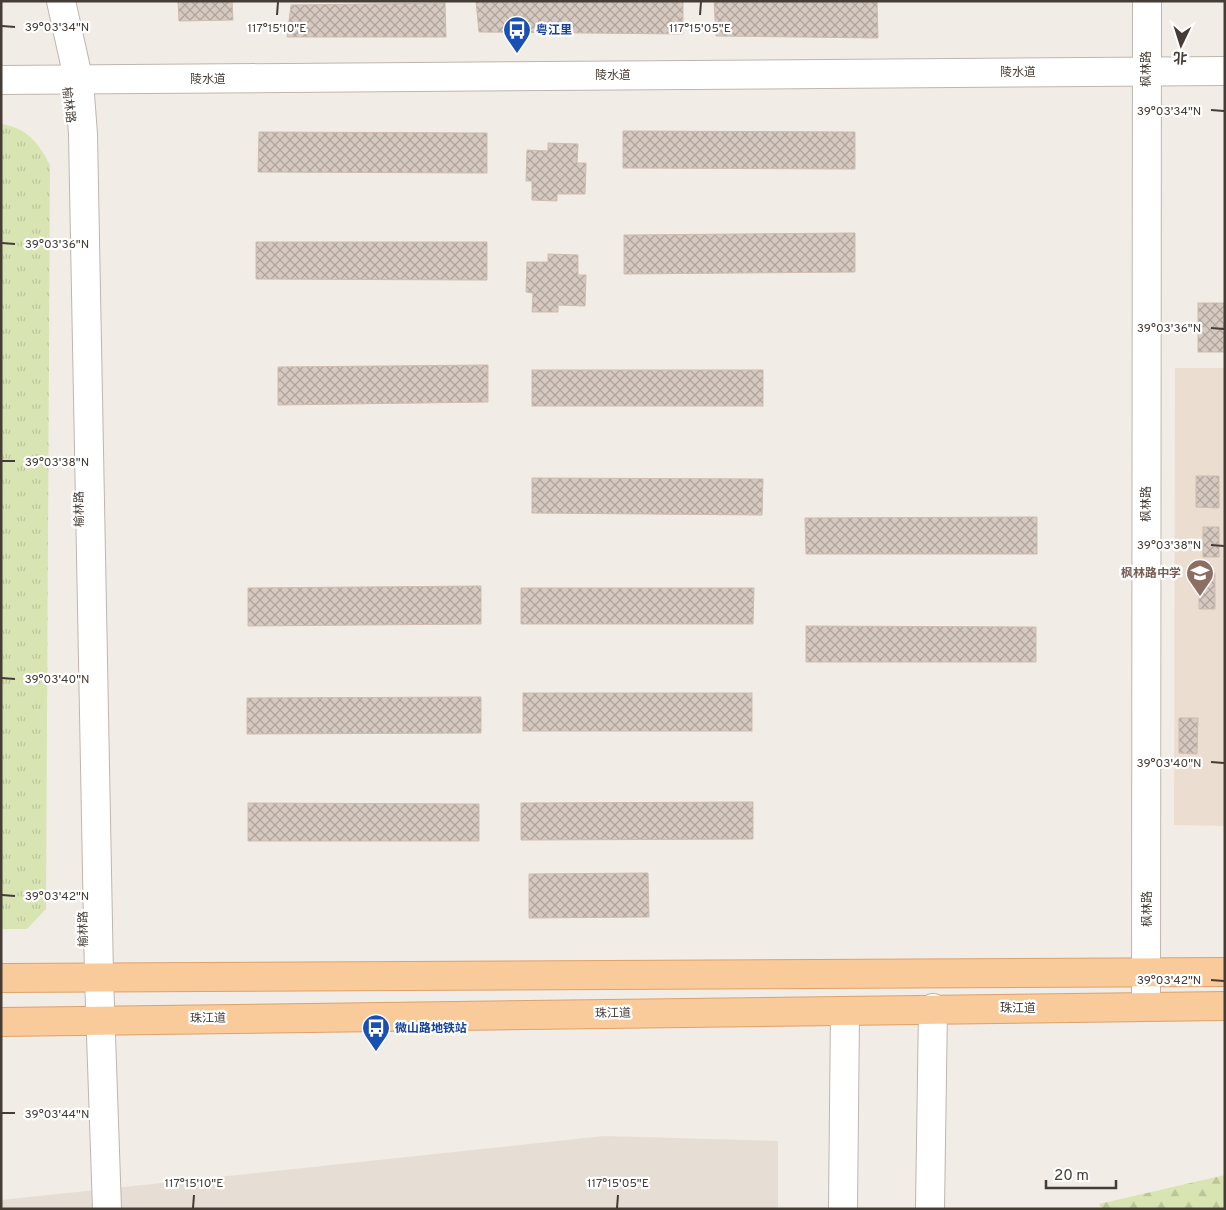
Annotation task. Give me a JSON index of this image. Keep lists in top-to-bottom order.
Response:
{
  "streets": {
    "main road": ["珠江道"],
    "street": ["枫林路", "陵水道", "榆林路"]
  },
  "crossings": [
    ["枫林路", "陵水道"],
    ["枫林路", "珠江道"],
    ["陵水道", "榆林路"],
    ["榆林路", "珠江道"]
  ],
  "places": {
    "bus stop": ["粤江里", "微山路地铁站"],
    "school or university": ["枫林路中学"]
  },
  "scale_bar": "20 m",
  "north": "bottom",
  "coordinates": [
    "39°03'34\"N",
    "117°15'10\"E",
    "117°15'05\"E",
    "39°03'36\"N",
    "39°03'38\"N",
    "39°03'40\"N",
    "39°03'42\"N",
    "39°03'44\"N"
  ]
}
